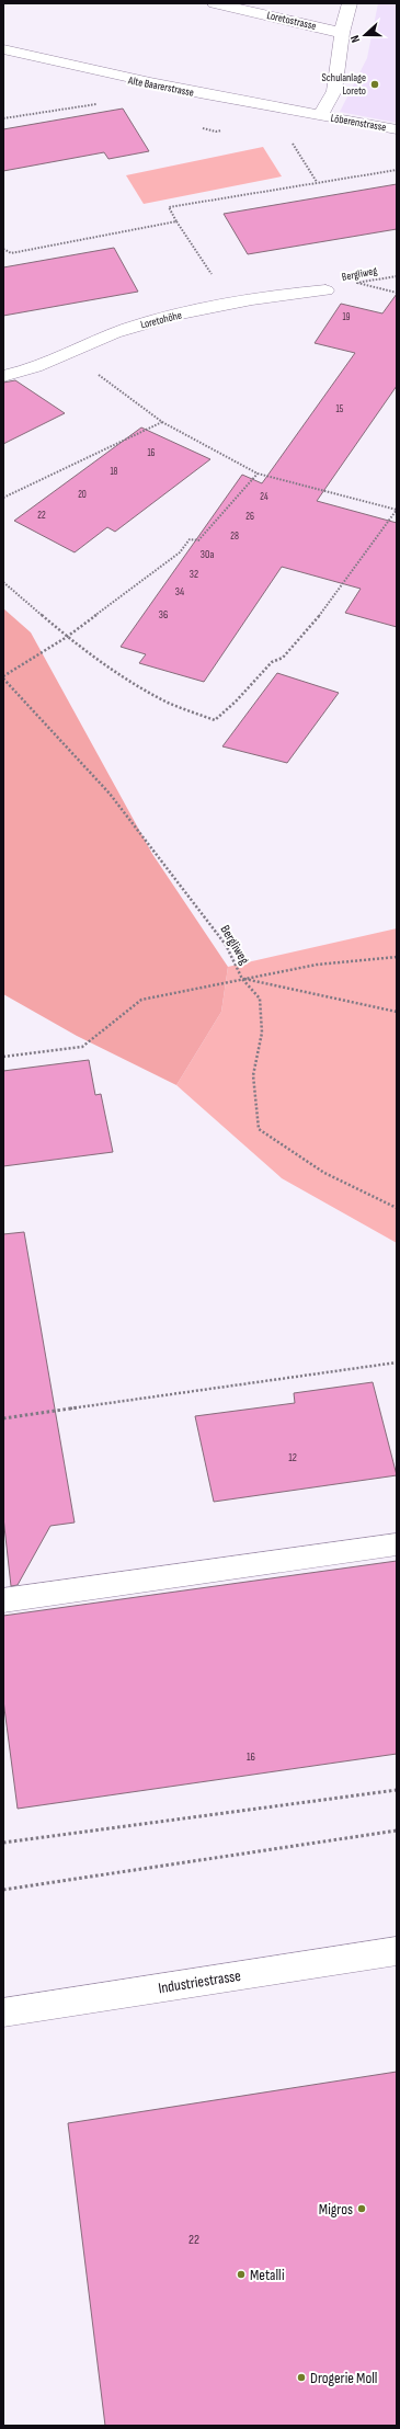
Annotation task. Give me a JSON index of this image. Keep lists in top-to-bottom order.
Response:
{
  "streets": {
    "street": [
      "Loretostrasse",
      "Alte Baarerstrasse",
      "Löberenstrasse",
      "Loretohöhe",
      "Industriestrasse"
    ],
    "path": ["Bergliweg"]
  },
  "crossings": [
    ["Alte Baarerstrasse", "Löberenstrasse"]
  ],
  "places": [
    "Schulanlage Loreto",
    "Migros",
    "Metalli",
    "Drogerie Moll"
  ],
  "house_numbers": [
    "19",
    "15",
    "16",
    "18",
    "20",
    "24",
    "22",
    "26",
    "28",
    "30a",
    "32",
    "34",
    "36",
    "12",
    "16",
    "22"
  ],
  "north": "left"
}
